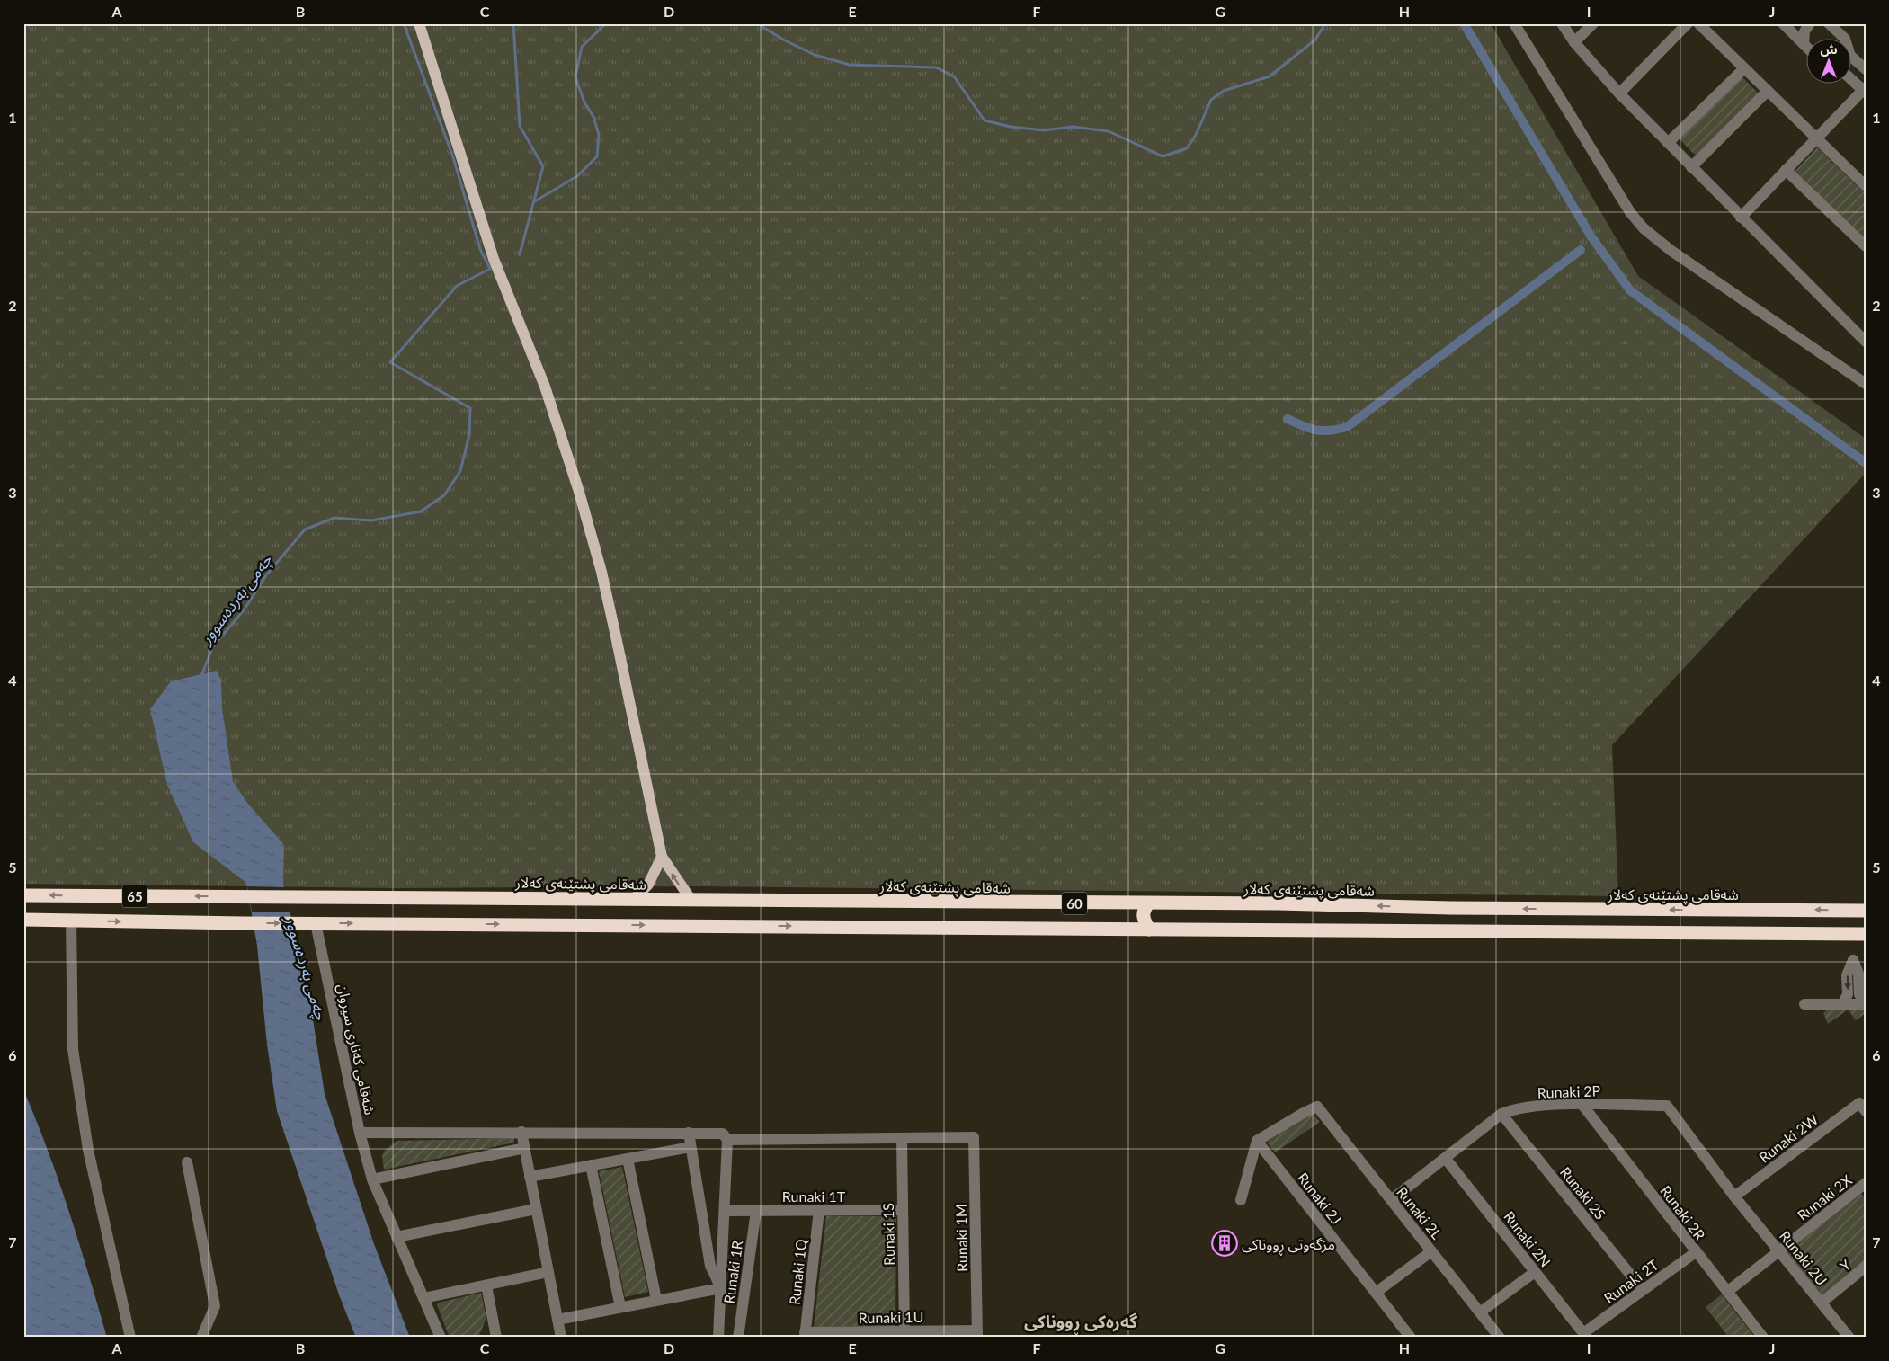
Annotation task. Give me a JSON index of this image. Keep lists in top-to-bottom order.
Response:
{
  "streets": {
    "highway": ["شەقامی پشتێنەی کەلار", "65", "60"],
    "street": [
      "شەقامی کەناری سیروان",
      "Runaki 2P",
      "Runaki 2W",
      "Runaki 2S",
      "Runaki 1T",
      "Runaki 2X",
      "Runaki 2J",
      "Runaki 2L",
      "Runaki 2R",
      "Runaki 1S",
      "Runaki 1M",
      "Runaki 2N",
      "Runaki 2U",
      "Y",
      "Runaki 1R",
      "Runaki 1Q",
      "Runaki 2T",
      "Runaki 1U"
    ]
  },
  "crossings": [
    ["60", "شەقامی کەناری سیروان"],
    ["Runaki 2P", "Runaki 2W"],
    ["Runaki 2P", "Runaki 2S"],
    ["Runaki 2P", "Runaki 2L"],
    ["Runaki 2P", "Runaki 2R"],
    ["Runaki 2P", "Runaki 2N"],
    ["Runaki 2P", "Runaki 2U"],
    ["Runaki 2W", "Runaki 2U"],
    ["Runaki 2S", "Runaki 2T"],
    ["Runaki 1T", "Runaki 1S"],
    ["Runaki 1T", "Runaki 1R"],
    ["Runaki 1T", "Runaki 1Q"],
    ["Runaki 2X", "Runaki 2R"],
    ["Runaki 2X", "Runaki 2U"],
    ["Runaki 2J", "Runaki 2L"],
    ["Runaki 2R", "Runaki 2T"],
    ["Runaki 1S", "Runaki 1M"],
    ["Runaki 1S", "Runaki 1U"],
    ["Runaki 1M", "Runaki 1U"],
    ["Runaki 2N", "Runaki 2T"],
    ["Runaki 2U", "Y"],
    ["Runaki 1Q", "Runaki 1U"]
  ],
  "districts": ["گەرەکی ڕووناکی"],
  "water": ["چەمی بەردەسوور"],
  "places": {
    "building": ["مزگەوتی ڕووناکی"]
  },
  "north": "top",
  "grid": {
    "columns": [
      "A",
      "B",
      "C",
      "D",
      "E",
      "F",
      "G",
      "H",
      "I",
      "J"
    ],
    "rows": [
      "1",
      "2",
      "3",
      "4",
      "5",
      "6",
      "7"
    ]
  }
}
